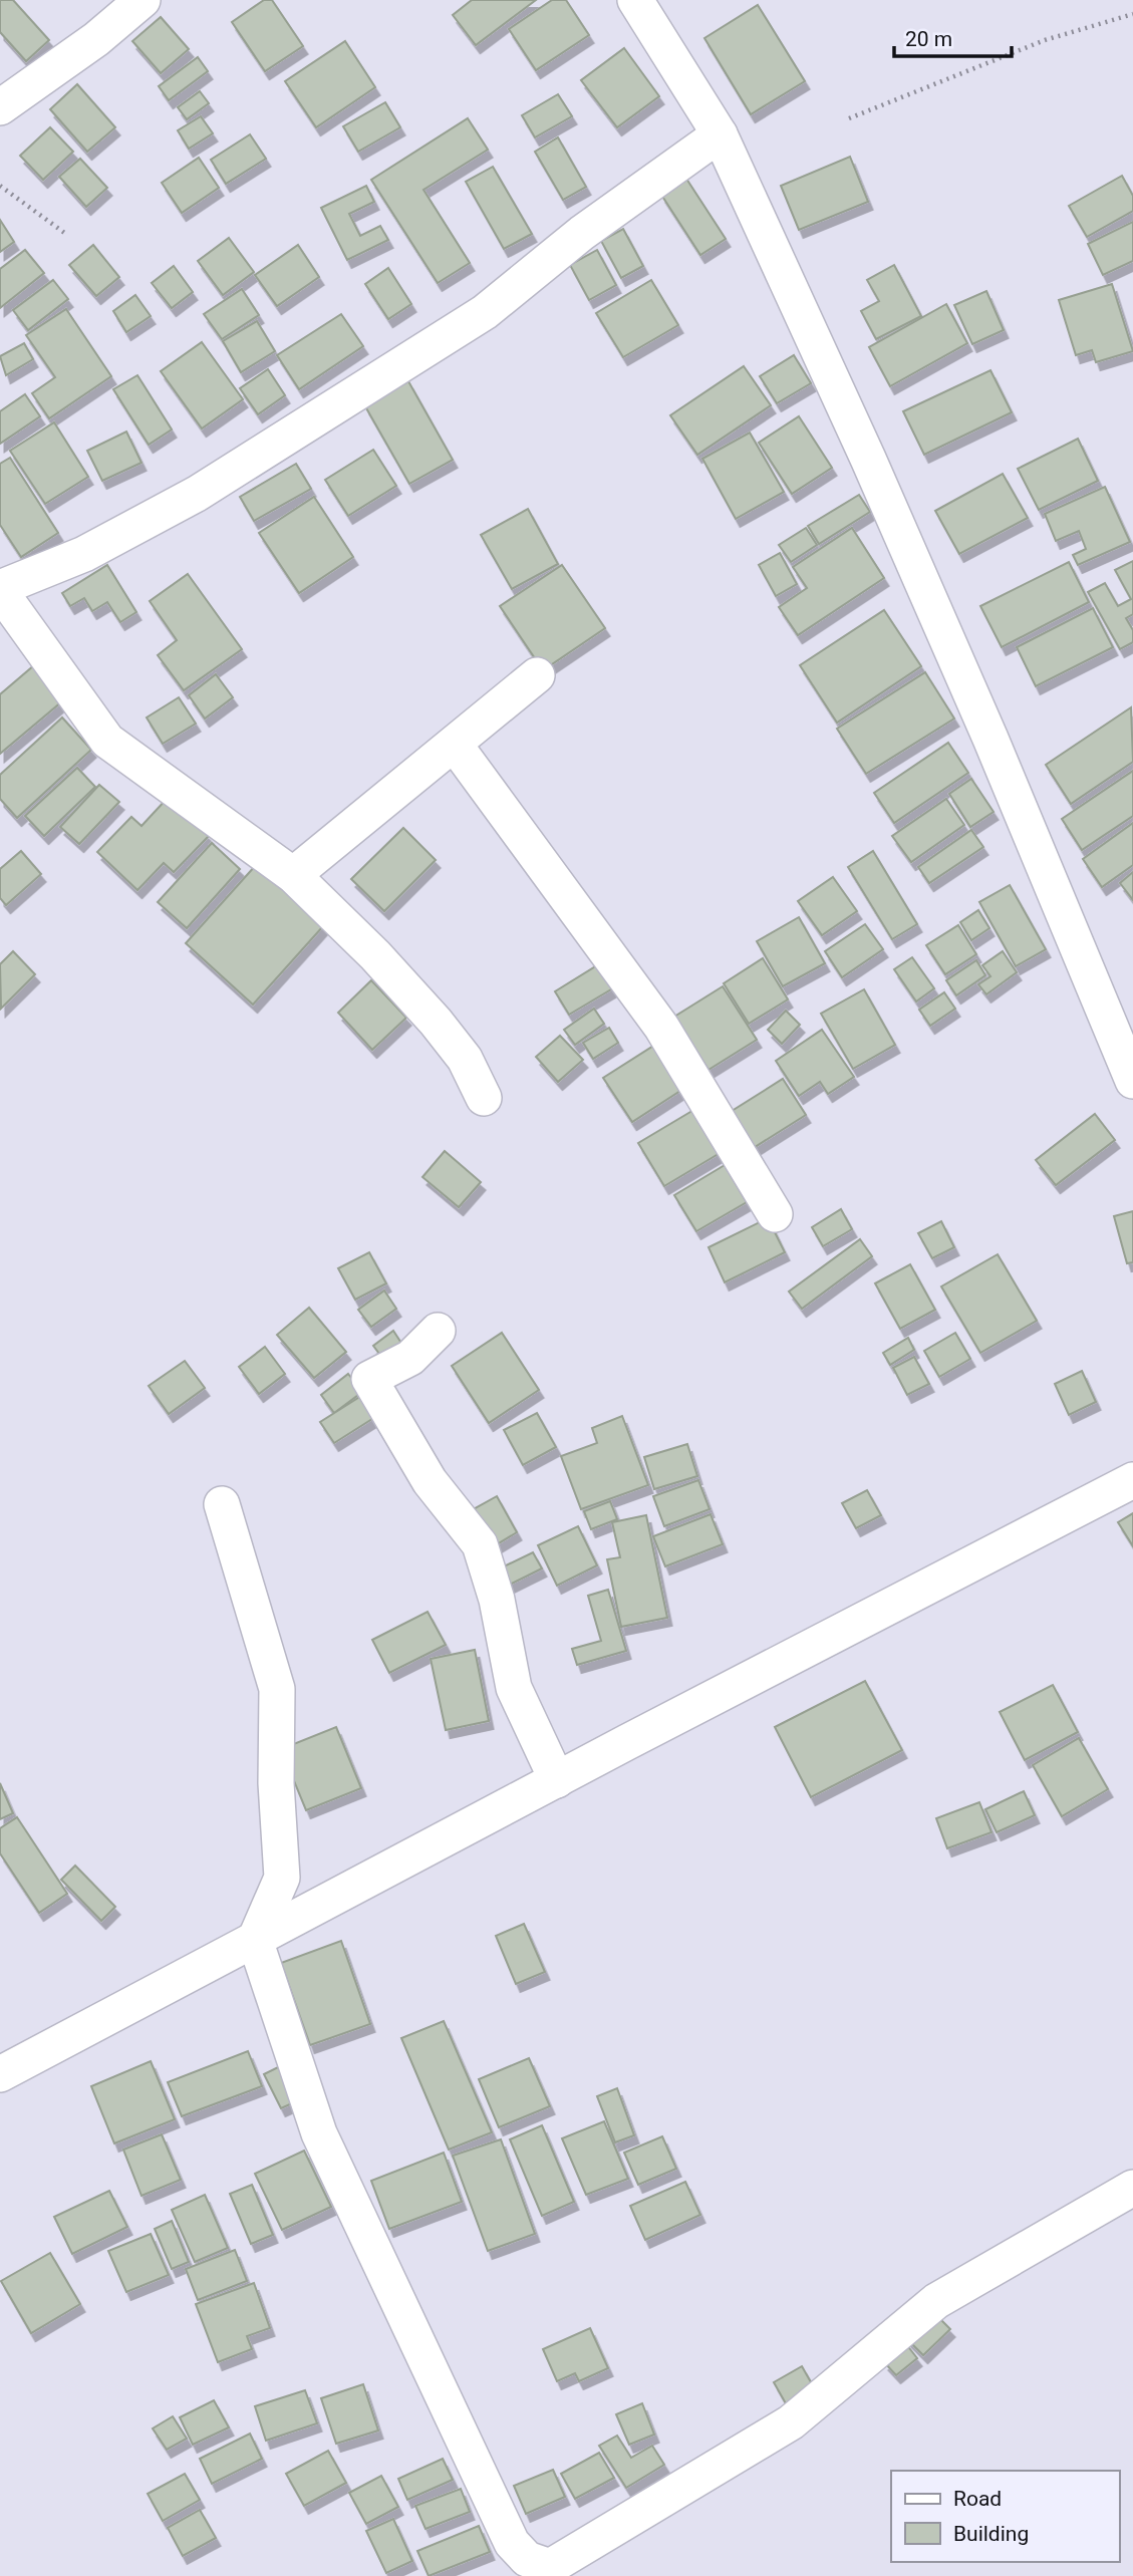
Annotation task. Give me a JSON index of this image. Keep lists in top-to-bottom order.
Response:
{
  "legend": ["Road", "Building"],
  "scale_bar": "20 m"
}
